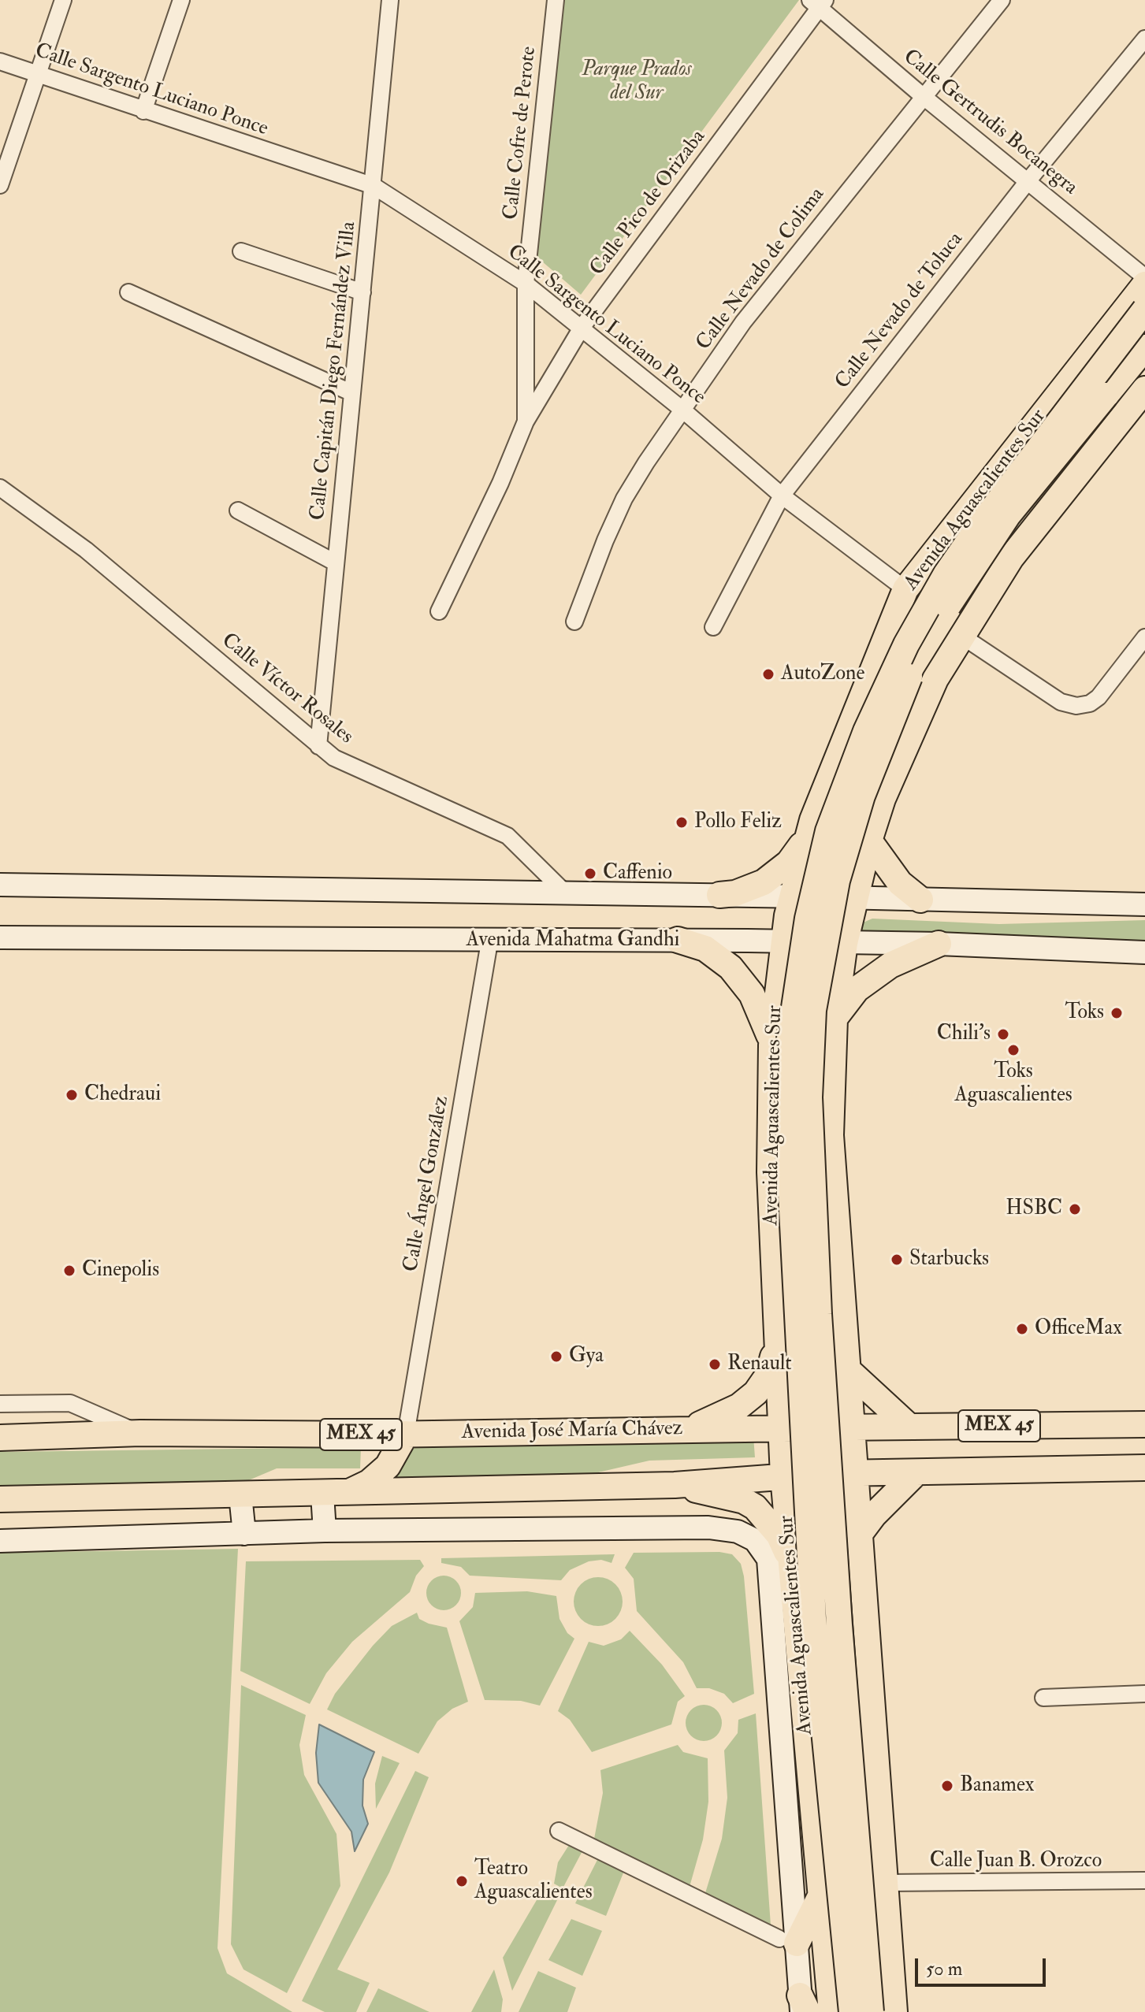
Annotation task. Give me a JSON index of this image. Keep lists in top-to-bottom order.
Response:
{
  "streets": {
    "main road": [
      "Avenida Aguascalientes Sur",
      "Avenida Mahatma Gandhi",
      "MEX 45",
      "Avenida José María Chávez"
    ],
    "street": [
      "Calle Sargento Luciano Ponce",
      "Calle Gertrudis Bocanegra",
      "Calle Cofre de Perote",
      "Calle Pico de Orizaba",
      "Calle Nevado de Colima",
      "Calle Nevado de Toluca",
      "Calle Capitán Diego Fernández Villa",
      "Calle Víctor Rosales",
      "Calle Ángel González",
      "Calle Juan B. Orozco"
    ]
  },
  "crossings": [
    ["Calle Sargento Luciano Ponce", "Calle Cofre de Perote"],
    ["Calle Sargento Luciano Ponce", "Calle Pico de Orizaba"],
    ["Calle Sargento Luciano Ponce", "Calle Nevado de Colima"],
    ["Calle Sargento Luciano Ponce", "Calle Nevado de Toluca"],
    ["Calle Sargento Luciano Ponce", "Calle Capitán Diego Fernández Villa"],
    ["Calle Sargento Luciano Ponce", "Avenida Aguascalientes Sur"],
    ["Calle Gertrudis Bocanegra", "Calle Pico de Orizaba"],
    ["Calle Gertrudis Bocanegra", "Calle Nevado de Colima"],
    ["Calle Gertrudis Bocanegra", "Calle Nevado de Toluca"],
    ["Calle Cofre de Perote", "Calle Pico de Orizaba"],
    ["Calle Capitán Diego Fernández Villa", "Calle Víctor Rosales"],
    ["Avenida Aguascalientes Sur", "Avenida Mahatma Gandhi"],
    ["Avenida Aguascalientes Sur", "MEX 45"],
    ["Avenida Aguascalientes Sur", "Avenida José María Chávez"],
    ["Avenida Mahatma Gandhi", "Calle Ángel González"],
    ["Calle Ángel González", "Avenida José María Chávez"]
  ],
  "parks": ["Parque Prados del Sur"],
  "places": [
    "AutoZone",
    "Pollo Feliz",
    "Caffenio",
    "Toks",
    "Chili's",
    "Toks Aguascalientes",
    "Chedraui",
    "HSBC",
    "Starbucks",
    "Cinepolis",
    "OfficeMax",
    "Gya",
    "Renault",
    "Banamex",
    "Teatro Aguascalientes"
  ],
  "scale_bar": "50 m"
}
